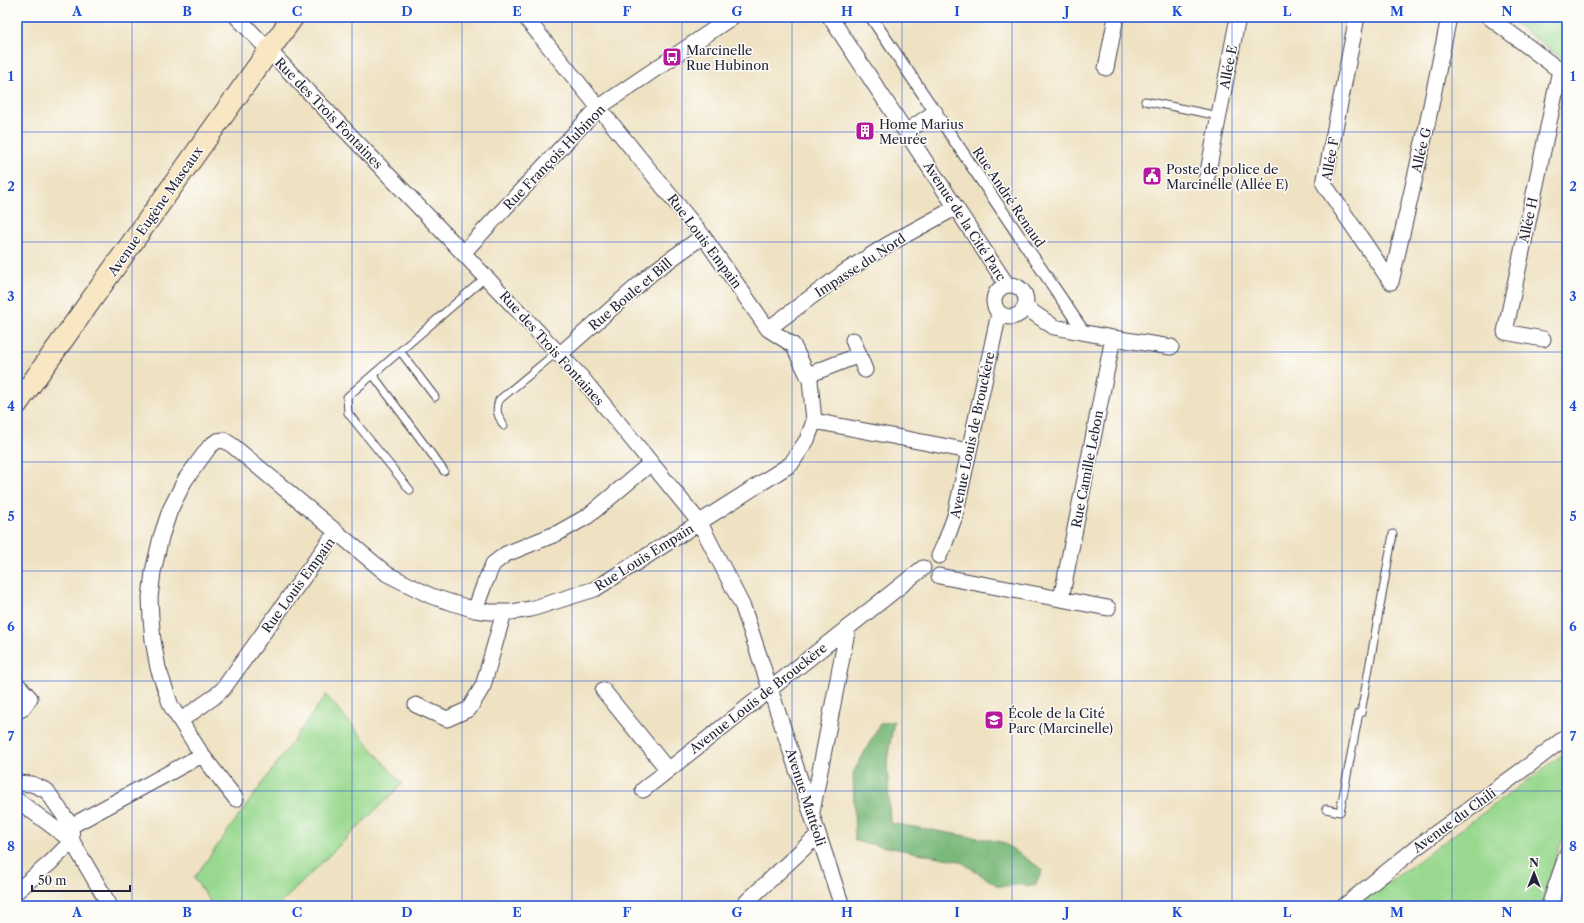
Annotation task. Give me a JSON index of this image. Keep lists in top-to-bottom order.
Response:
{
  "streets": {
    "main road": ["Avenue Eugène Mascaux"],
    "street": [
      "Allée E",
      "Rue des Trois Fontaines",
      "Allée G",
      "Rue François Hubinon",
      "Allée F",
      "Rue André Renaud",
      "Allée H",
      "Avenue de la Cité Parc",
      "Rue Louis Empain",
      "Impasse du Nord",
      "Rue Boule et Bill",
      "Avenue Louis de Brouckère",
      "Rue Camille Lebon",
      "Avenue Mattéoli",
      "Avenue du Chili"
    ]
  },
  "crossings": [
    ["Rue des Trois Fontaines", "Rue François Hubinon"],
    ["Rue des Trois Fontaines", "Avenue Eugène Mascaux"],
    ["Rue des Trois Fontaines", "Rue Louis Empain"],
    ["Rue des Trois Fontaines", "Rue Boule et Bill"],
    ["Rue des Trois Fontaines", "Avenue Louis de Brouckère"],
    ["Rue des Trois Fontaines", "Avenue Mattéoli"],
    ["Allée G", "Allée F"],
    ["Rue François Hubinon", "Rue Louis Empain"],
    ["Avenue de la Cité Parc", "Impasse du Nord"],
    ["Avenue de la Cité Parc", "Avenue Louis de Brouckère"],
    ["Rue Louis Empain", "Impasse du Nord"],
    ["Rue Louis Empain", "Rue Boule et Bill"],
    ["Avenue Louis de Brouckère", "Avenue Mattéoli"]
  ],
  "places": {
    "bus stop": ["Marcinelle Rue Hubinon"],
    "building": ["Home Marius Meurée"],
    "public building": ["Poste de police de Marcinelle (Allée E)"],
    "school or university": ["École de la Cité Parc (Marcinelle)"]
  },
  "scale_bar": "50 m",
  "north": "top",
  "grid": {
    "columns": [
      "A",
      "B",
      "C",
      "D",
      "E",
      "F",
      "G",
      "H",
      "I",
      "J",
      "K",
      "L",
      "M",
      "N"
    ],
    "rows": [
      "1",
      "2",
      "3",
      "4",
      "5",
      "6",
      "7",
      "8"
    ]
  }
}
